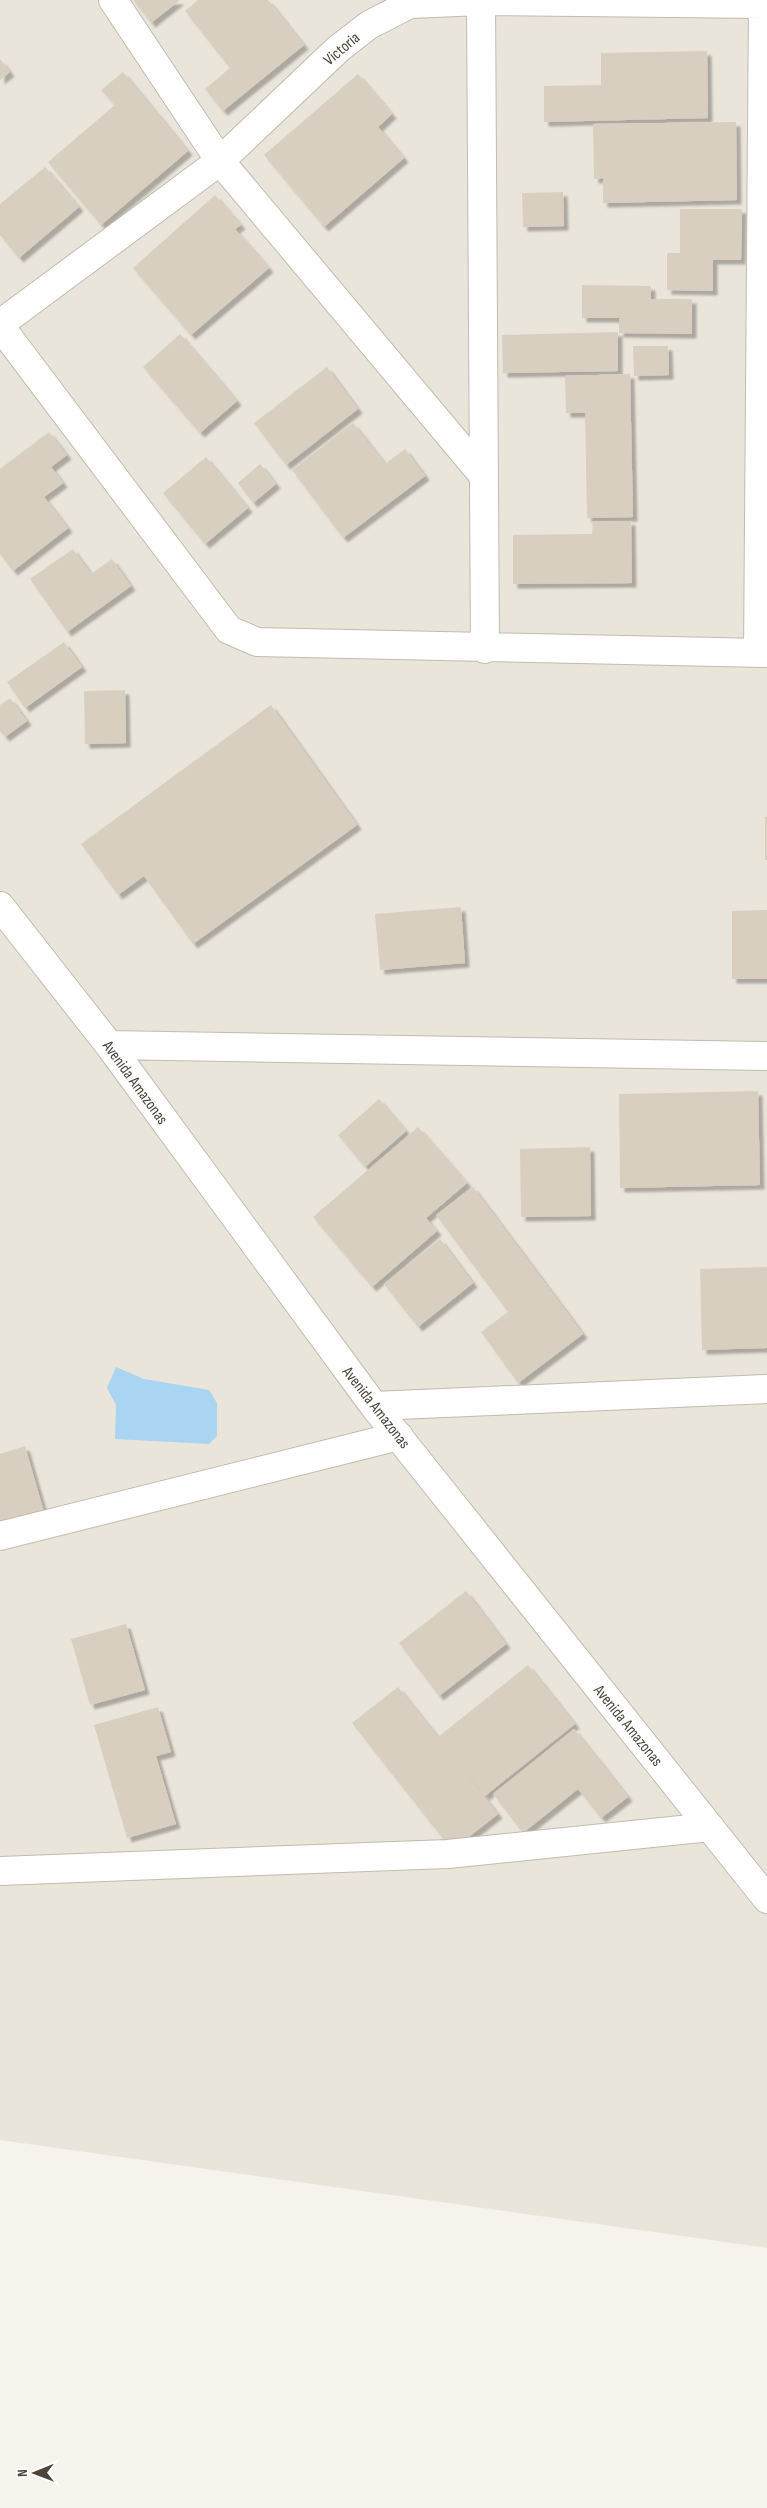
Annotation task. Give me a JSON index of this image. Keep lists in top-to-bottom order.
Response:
{
  "streets": {
    "street": ["Victoria", "Avenida Amazonas"]
  },
  "north": "left"
}
